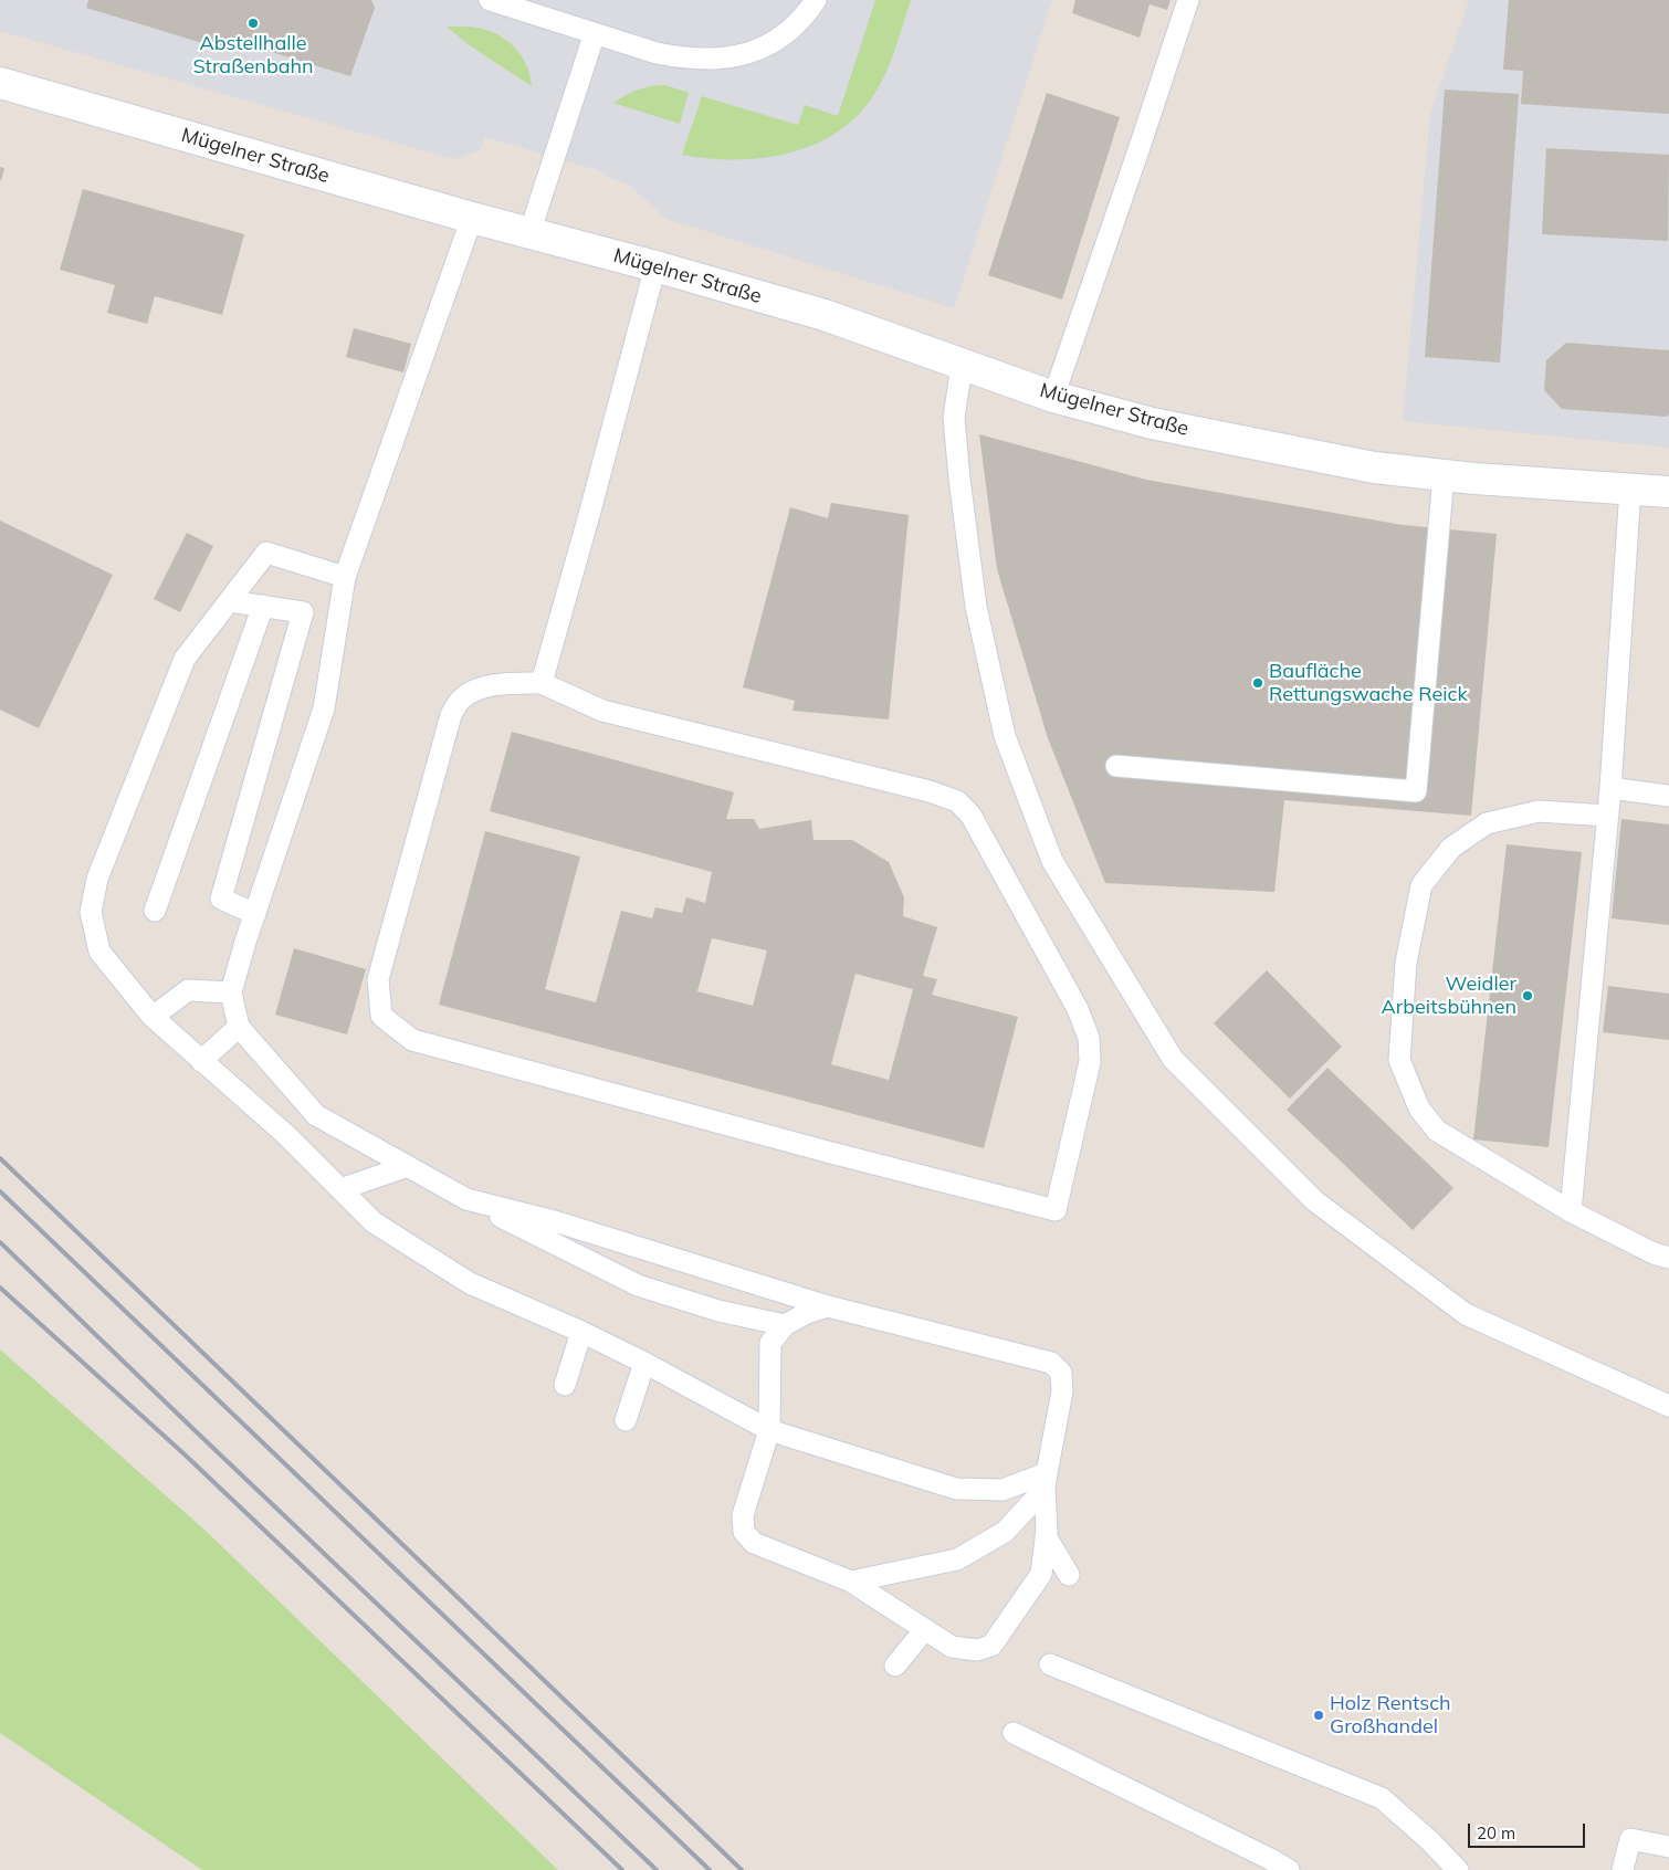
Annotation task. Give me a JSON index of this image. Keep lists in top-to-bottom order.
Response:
{
  "streets": {
    "street": ["Mügelner Straße"]
  },
  "places": [
    "Abstellhalle Straßenbahn",
    "Baufläche Rettungswache Reick",
    "Weidler Arbeitsbühnen",
    "Holz Rentsch Großhandel"
  ],
  "scale_bar": "20 m"
}
